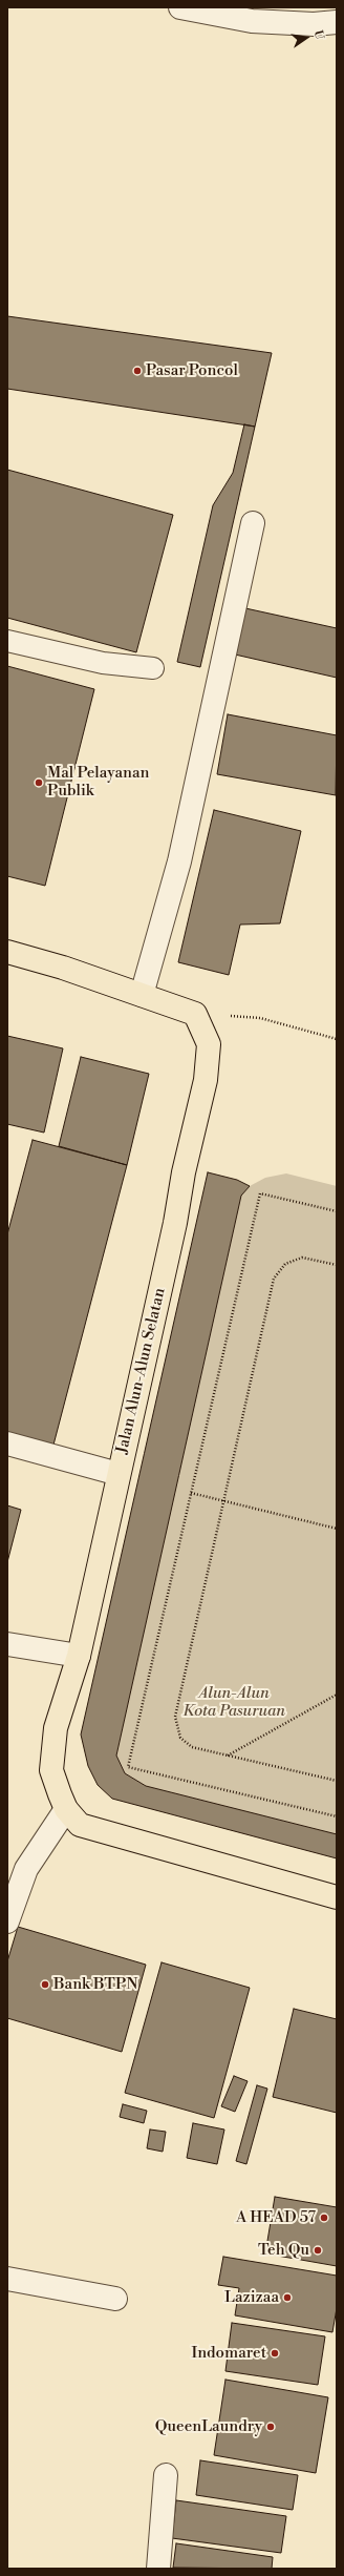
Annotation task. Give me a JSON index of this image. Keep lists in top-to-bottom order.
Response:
{
  "streets": {
    "main road": ["Jalan Alun-Alun Selatan"]
  },
  "parks": ["Alun-Alun Kota Pasuruan"],
  "places": [
    "Pasar Poncol",
    "Mal Pelayanan Publik",
    "Bank BTPN",
    "A HEAD 57",
    "Teh Qu",
    "Lazizaa",
    "Indomaret",
    "QueenLaundry"
  ],
  "north": "right"
}
